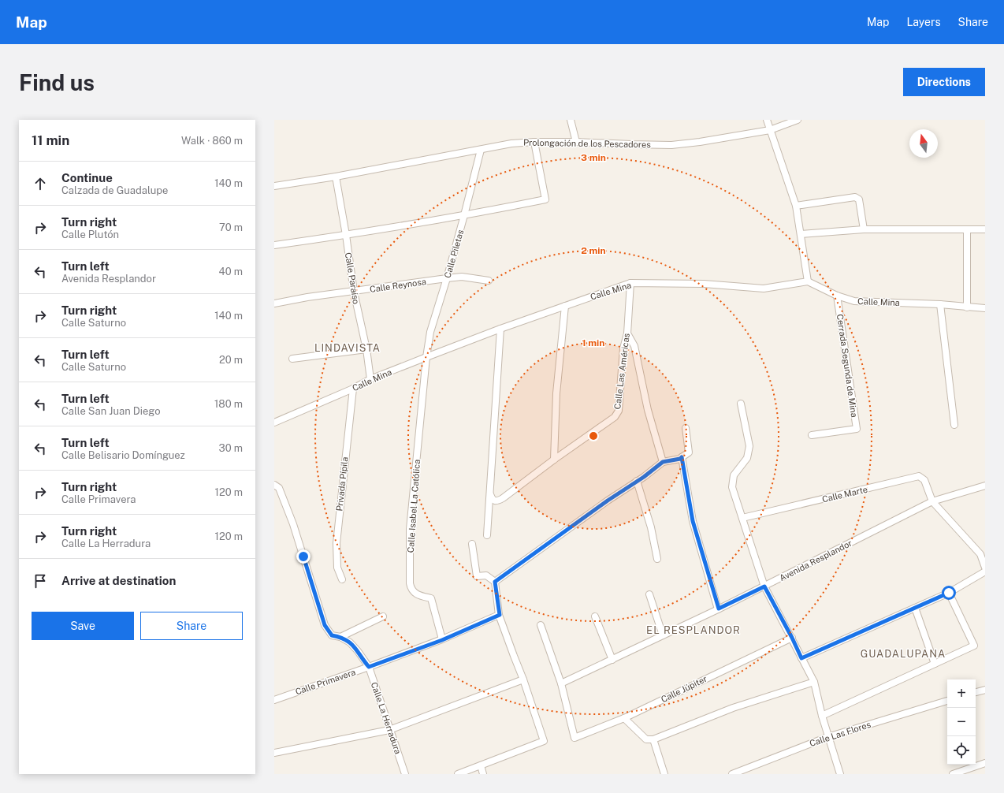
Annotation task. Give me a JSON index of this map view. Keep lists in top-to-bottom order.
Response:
{
  "streets": {
    "street": [
      "Prolongación de los Pescadores",
      "Calle Piletas",
      "Calle Paraíso",
      "Calle Reynosa",
      "Calle Mina",
      "Cerrada Segunda de Mina",
      "Calle Las Américas",
      "Privada Pípila",
      "Calle Marte",
      "Calle Isabel La Católica",
      "Avenida Resplandor",
      "Calle Primavera",
      "Calle Júpiter",
      "Calle La Herradura",
      "Calle Las Flores"
    ]
  },
  "crossings": [
    ["Prolongación de los Pescadores", "Calle Piletas"],
    ["Prolongación de los Pescadores", "Calle Paraíso"],
    ["Calle Piletas", "Calle Reynosa"],
    ["Calle Piletas", "Calle Mina"],
    ["Calle Piletas", "Calle Isabel La Católica"],
    ["Calle Paraíso", "Calle Reynosa"],
    ["Calle Paraíso", "Calle Mina"],
    ["Calle Mina", "Cerrada Segunda de Mina"],
    ["Calle Mina", "Calle Las Américas"],
    ["Calle Mina", "Privada Pípila"],
    ["Calle Mina", "Calle Isabel La Católica"],
    ["Calle Marte", "Avenida Resplandor"],
    ["Calle Isabel La Católica", "Calle Primavera"],
    ["Avenida Resplandor", "Calle Júpiter"],
    ["Calle Primavera", "Calle La Herradura"]
  ],
  "districts": ["LINDAVISTA", "EL RESPLANDOR", "GUADALUPANA"],
  "north": "top",
  "page": {
    "header": "Map",
    "nav": ["Map", "Layers", "Share"],
    "buttons": [
      "Directions",
      ["Save", "Share"]
    ],
    "title": "Find us",
    "heading": ["11 min", "Walk · 860 m"],
    "list": [
      ["Continue", "Calzada de Guadalupe", "140 m"],
      ["Turn right", "Calle Plutón", "70 m"],
      ["Turn left", "Avenida Resplandor", "40 m"],
      ["Turn right", "Calle Saturno", "140 m"],
      ["Turn left", "Calle Saturno", "20 m"],
      ["Turn left", "Calle San Juan Diego", "180 m"],
      ["Turn left", "Calle Belisario Domínguez", "30 m"],
      ["Turn right", "Calle Primavera", "120 m"],
      ["Turn right", "Calle La Herradura", "120 m"],
      "Arrive at destination"
    ],
    "map_buttons": ["+", "−"]
  },
  "rings": ["3 min", "2 min", "1 min"]
}
